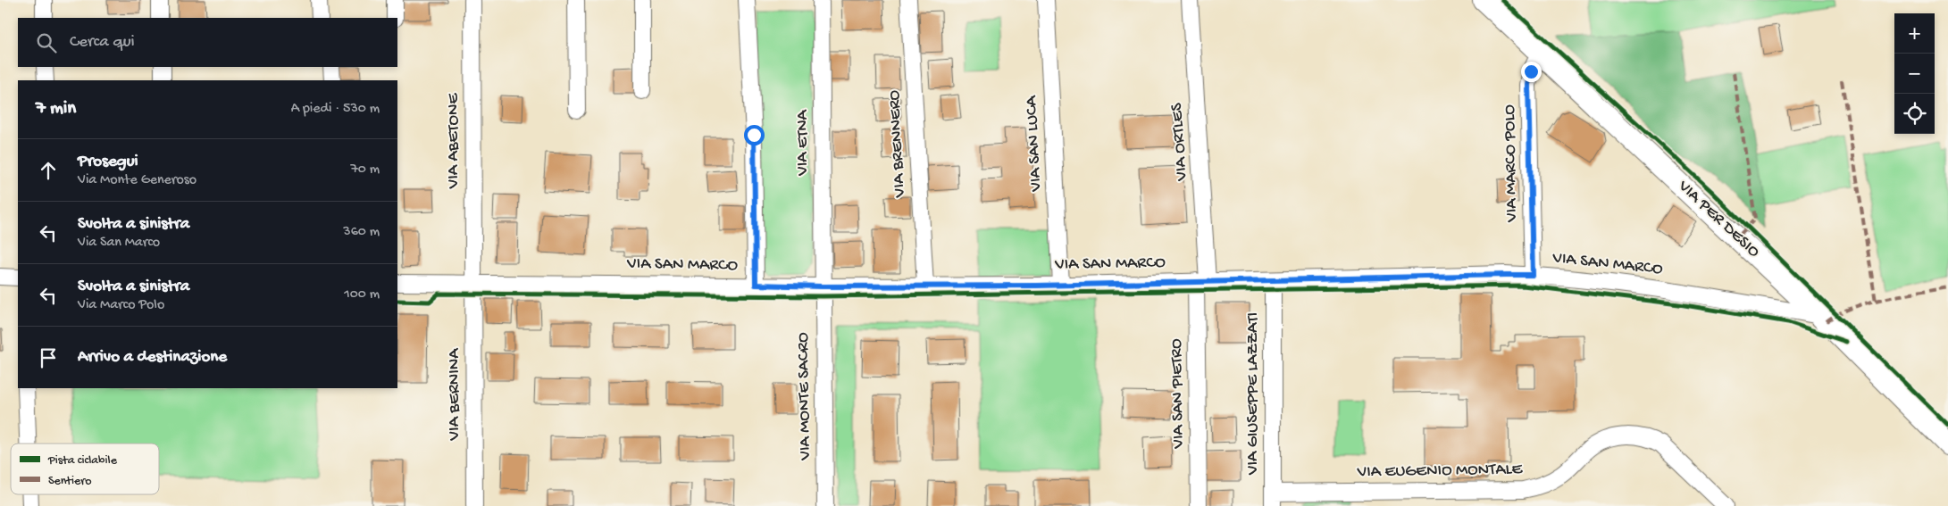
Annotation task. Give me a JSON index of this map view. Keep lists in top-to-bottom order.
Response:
{
  "streets": {
    "street": [
      "VIA ABETONE",
      "VIA ORTLES",
      "VIA ETNA",
      "VIA BRENNERO",
      "VIA SAN LUCA",
      "VIA MARCO POLO",
      "VIA PER DESIO",
      "VIA SAN MARCO",
      "VIA SAN PIETRO",
      "VIA GIUSEPPE LAZZATI",
      "VIA BERNINA",
      "VIA MONTE SACRO",
      "VIA EUGENIO MONTALE"
    ]
  },
  "crossings": [
    ["VIA ABETONE", "VIA SAN MARCO"],
    ["VIA ABETONE", "VIA BERNINA"],
    ["VIA ORTLES", "VIA SAN MARCO"],
    ["VIA ORTLES", "VIA SAN PIETRO"],
    ["VIA ETNA", "VIA SAN MARCO"],
    ["VIA ETNA", "VIA MONTE SACRO"],
    ["VIA BRENNERO", "VIA SAN MARCO"],
    ["VIA SAN LUCA", "VIA SAN MARCO"],
    ["VIA MARCO POLO", "VIA PER DESIO"],
    ["VIA MARCO POLO", "VIA SAN MARCO"],
    ["VIA PER DESIO", "VIA SAN MARCO"],
    ["VIA SAN MARCO", "VIA SAN PIETRO"],
    ["VIA SAN MARCO", "VIA GIUSEPPE LAZZATI"],
    ["VIA SAN MARCO", "VIA BERNINA"],
    ["VIA SAN MARCO", "VIA MONTE SACRO"],
    ["VIA GIUSEPPE LAZZATI", "VIA EUGENIO MONTALE"]
  ],
  "legend": ["Pista ciclabile", "Sentiero"],
  "page": {
    "map_buttons": ["+", "−"],
    "search": "Cerca qui",
    "heading": ["7 min", "A piedi · 530 m"],
    "list": [
      ["Prosegui", "Via Monte Generoso", "70 m"],
      ["Svolta a sinistra", "Via San Marco", "360 m"],
      ["Svolta a sinistra", "Via Marco Polo", "100 m"],
      "Arrivo a destinazione"
    ]
  }
}
